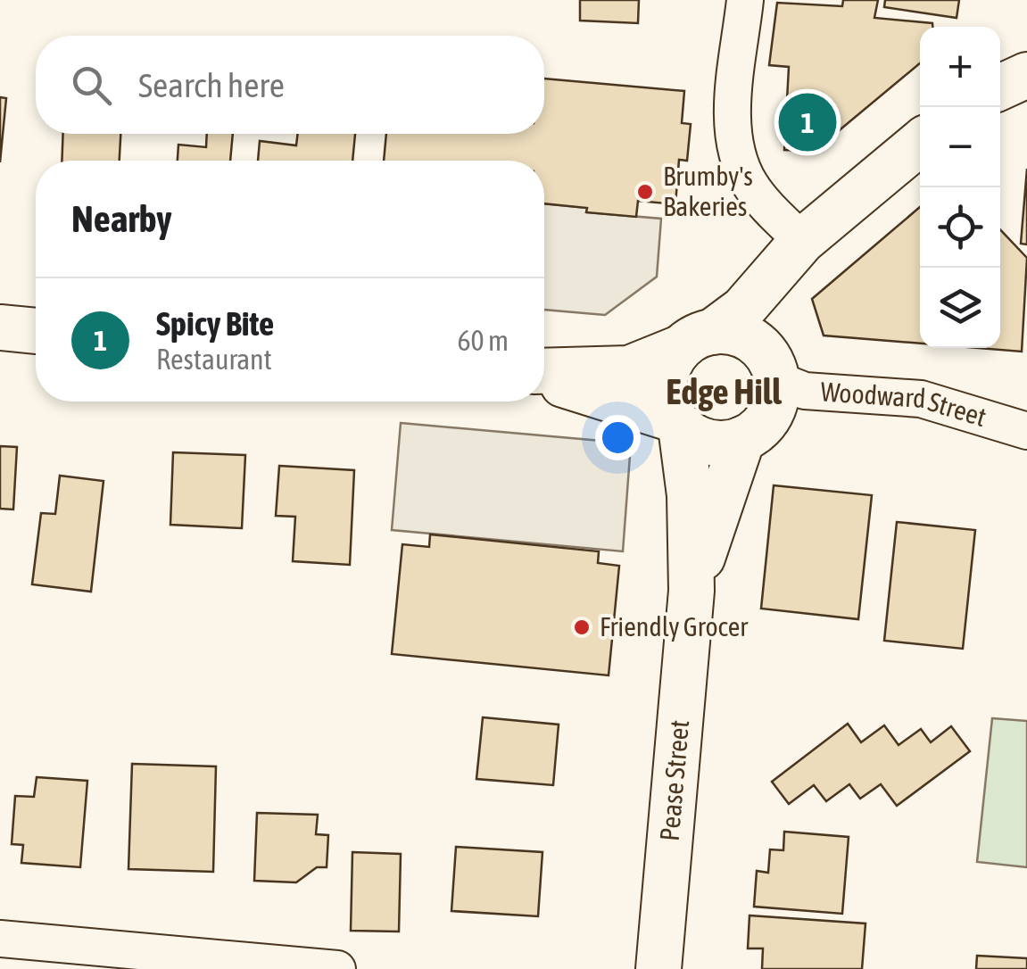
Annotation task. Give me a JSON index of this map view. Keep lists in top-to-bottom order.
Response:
{
  "streets": {
    "street": ["Woodward Street", "Pease Street"]
  },
  "crossings": [
    ["Woodward Street", "Pease Street"]
  ],
  "districts": ["Edge Hill"],
  "places": ["Brumby's Bakeries", "Friendly Grocer"],
  "page": {
    "map_buttons": ["+", "−"],
    "search": "Search here",
    "pins": "1",
    "heading": "Nearby",
    "list": [
      {
        "mark": "1",
        "name": "Spicy Bite",
        "note": "Restaurant",
        "value": "60 m"
      }
    ]
  }
}
